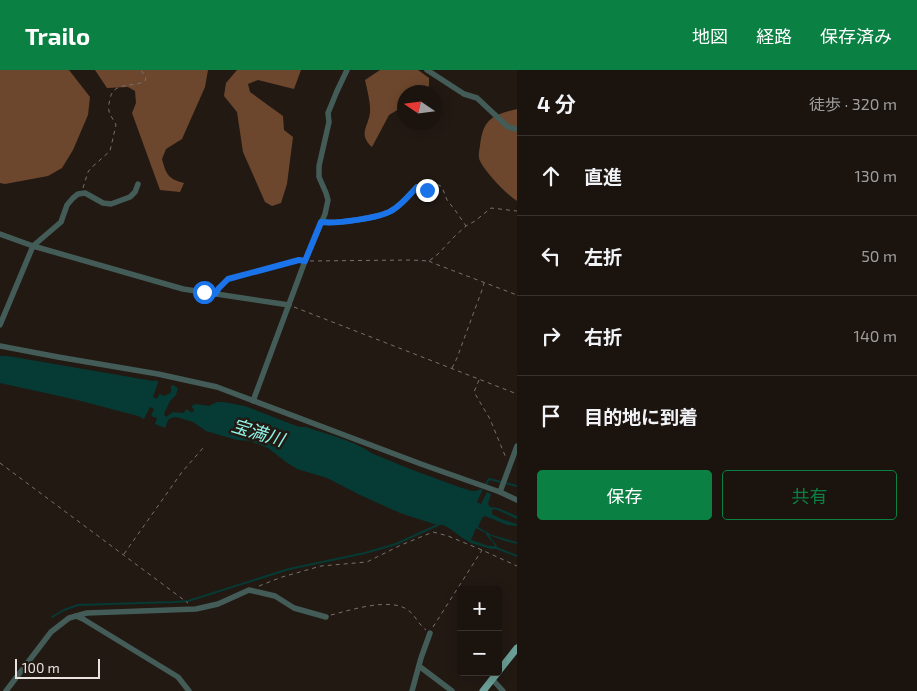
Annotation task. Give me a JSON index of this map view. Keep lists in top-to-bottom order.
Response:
{
  "water": ["宝満川"],
  "scale_bar": "100 m",
  "north": "left",
  "page": {
    "header": "Trailo",
    "nav": ["地図", "経路", "保存済み"],
    "heading": ["4 分", "徒歩 · 320 m"],
    "list": [
      ["直進", "130 m"],
      ["左折", "50 m"],
      ["右折", "140 m"],
      "目的地に到着"
    ],
    "buttons": ["保存", "共有"],
    "map_buttons": ["+", "−"],
    "scale": "100 m"
  }
}
